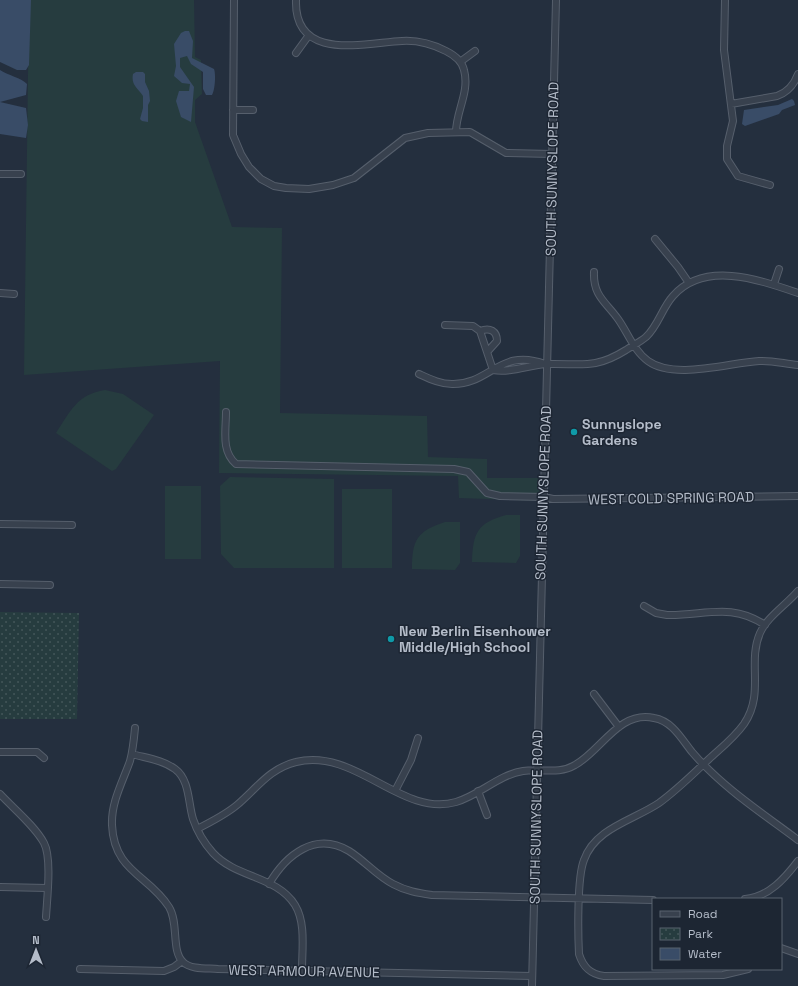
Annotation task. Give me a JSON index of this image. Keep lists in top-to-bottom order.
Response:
{
  "streets": {
    "street": ["SOUTH SUNNYSLOPE ROAD", "WEST COLD SPRING ROAD", "WEST ARMOUR AVENUE"]
  },
  "crossings": [
    ["SOUTH SUNNYSLOPE ROAD", "WEST COLD SPRING ROAD"],
    ["SOUTH SUNNYSLOPE ROAD", "WEST ARMOUR AVENUE"]
  ],
  "places": ["Sunnyslope Gardens", "New Berlin Eisenhower Middle/High School"],
  "legend": ["Road", "Park", "Water"],
  "north": "top"
}
